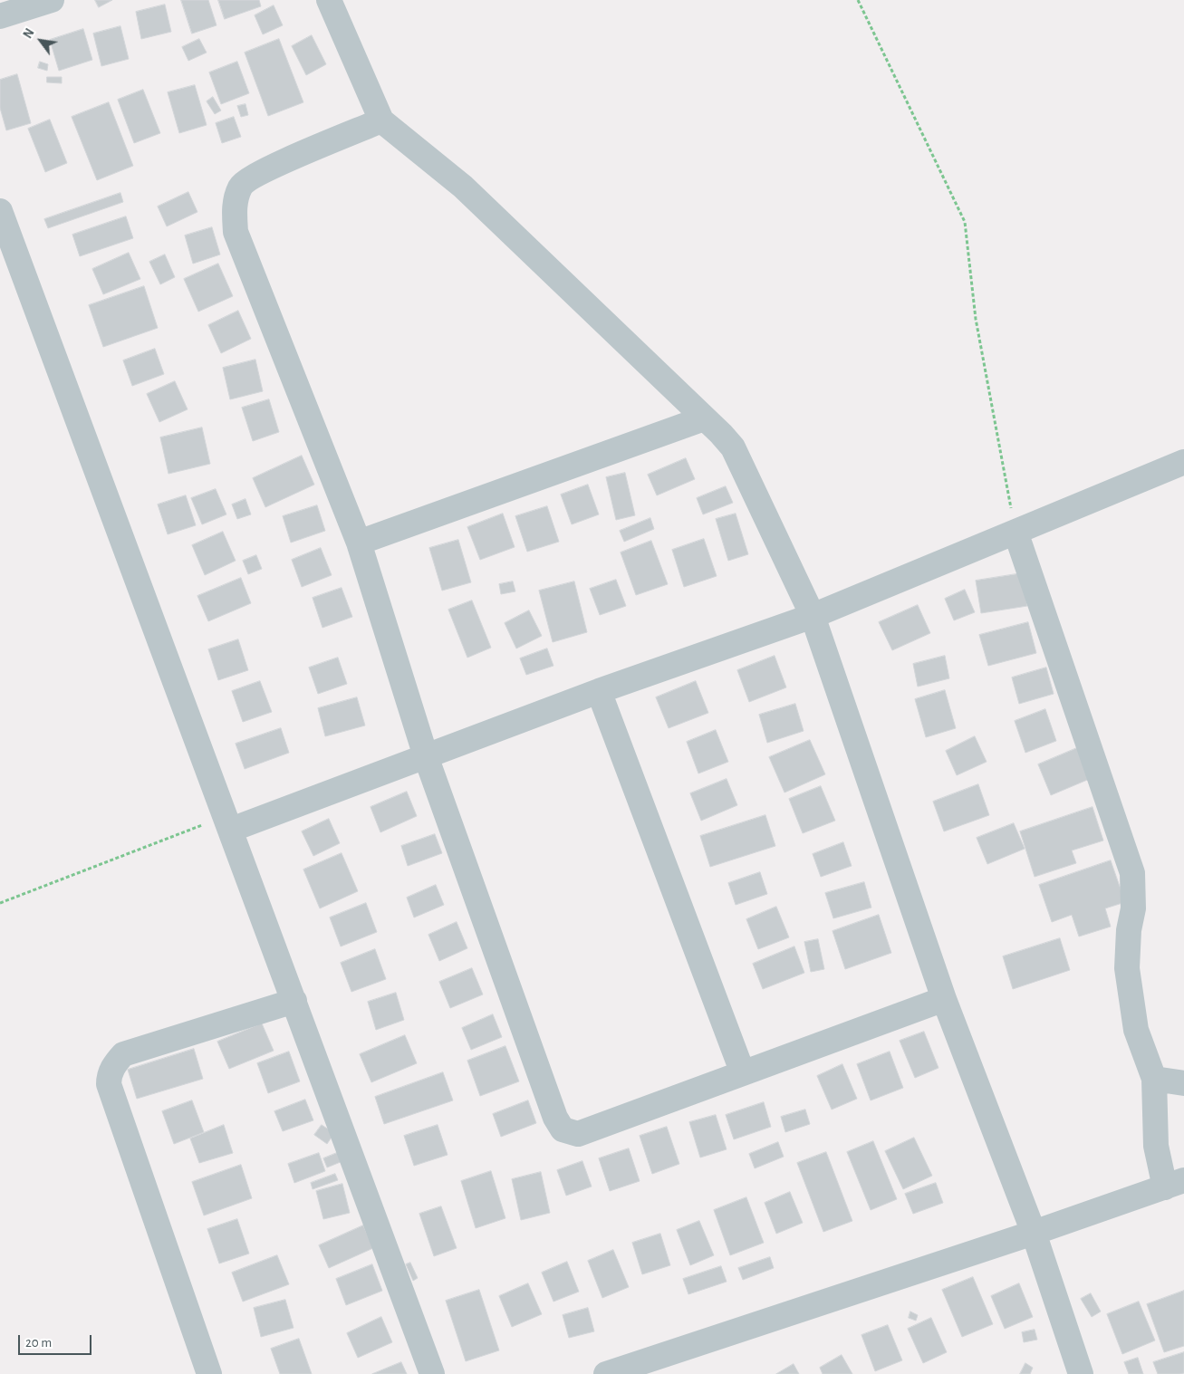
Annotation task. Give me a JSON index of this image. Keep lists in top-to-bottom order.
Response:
{
  "scale_bar": "20 m",
  "north": "top left"
}
